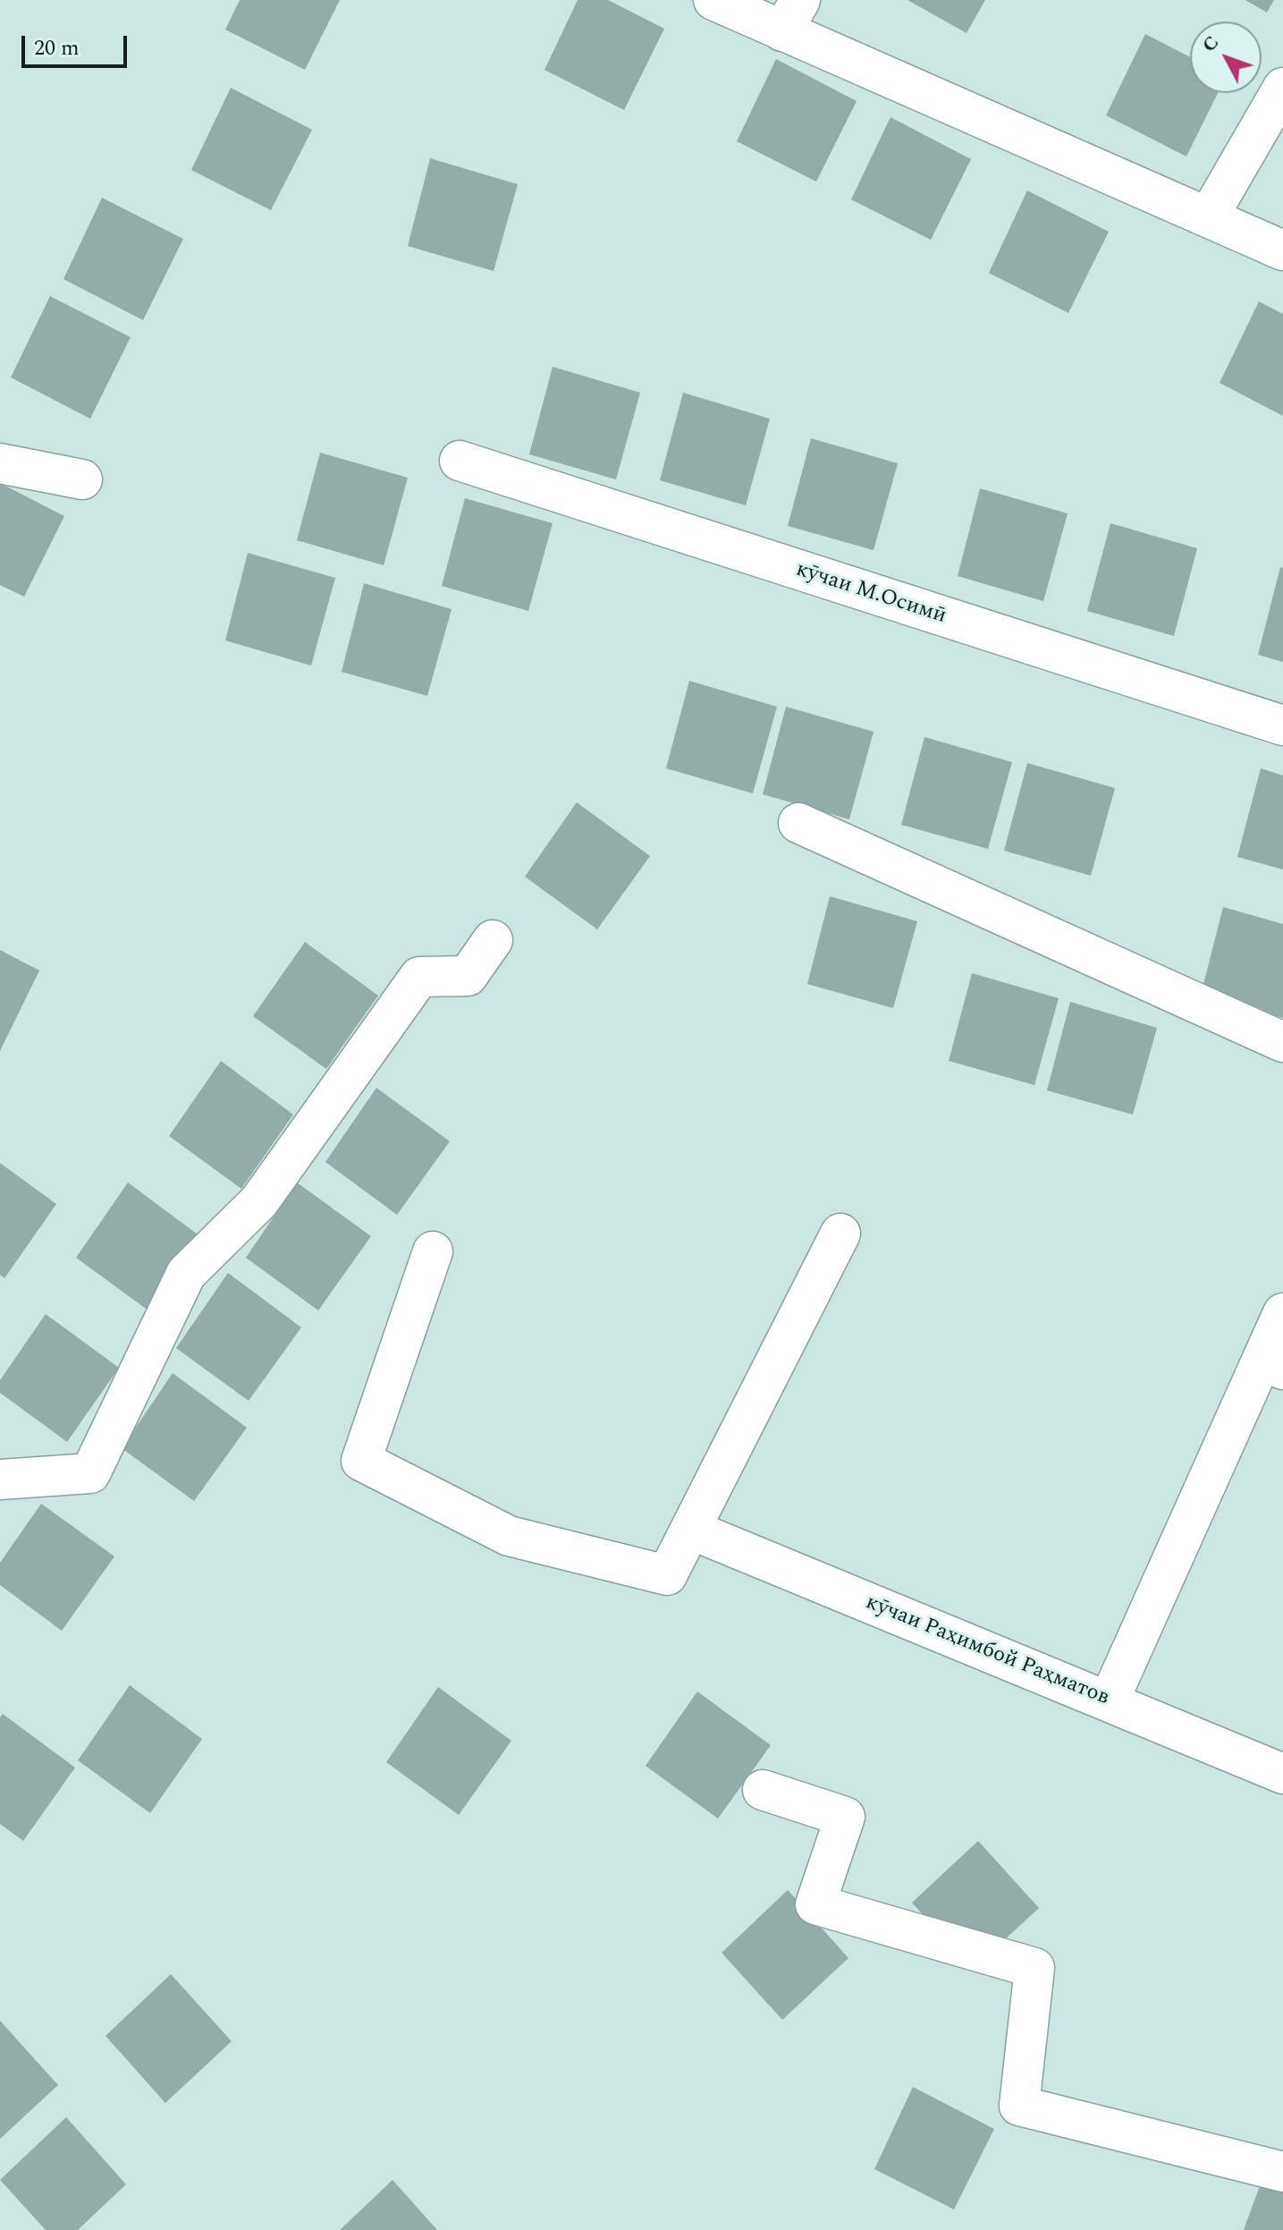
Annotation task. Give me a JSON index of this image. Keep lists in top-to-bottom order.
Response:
{
  "streets": {
    "street": ["кӯчаи М.Осимӣ", "кӯчаи Раҳимбой Раҳматов"]
  },
  "scale_bar": "20 m",
  "north": "top left"
}
